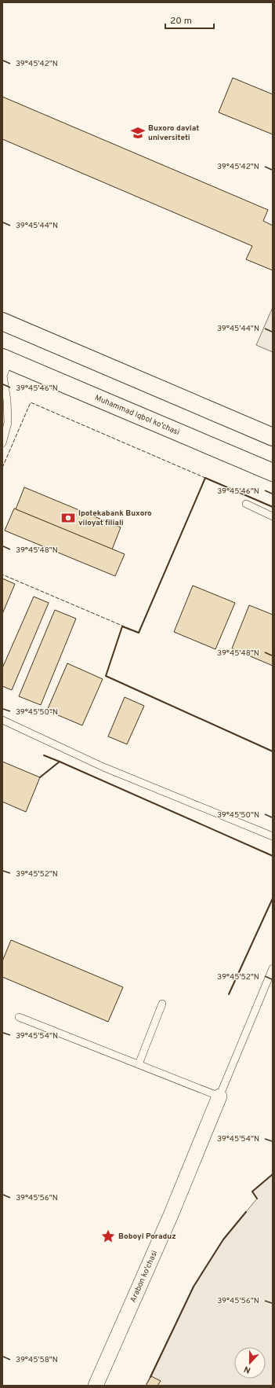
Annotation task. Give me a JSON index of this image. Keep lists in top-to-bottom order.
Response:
{
  "streets": {
    "main road": ["Muhammad Iqbol ko'chasi"],
    "street": ["Arabon ko'chasi"]
  },
  "places": {
    "school or university": ["Buxoro davlat universiteti"],
    "bank": ["Ipotekabank Buxoro viloyat filiali"],
    "place": ["Boboyi Poraduz"]
  },
  "scale_bar": "20 m",
  "north": "bottom",
  "coordinates": [
    "39°45'42\"N",
    "39°45'44\"N",
    "39°45'46\"N",
    "39°45'48\"N",
    "39°45'50\"N",
    "39°45'52\"N",
    "39°45'54\"N",
    "39°45'56\"N",
    "39°45'58\"N"
  ]
}
